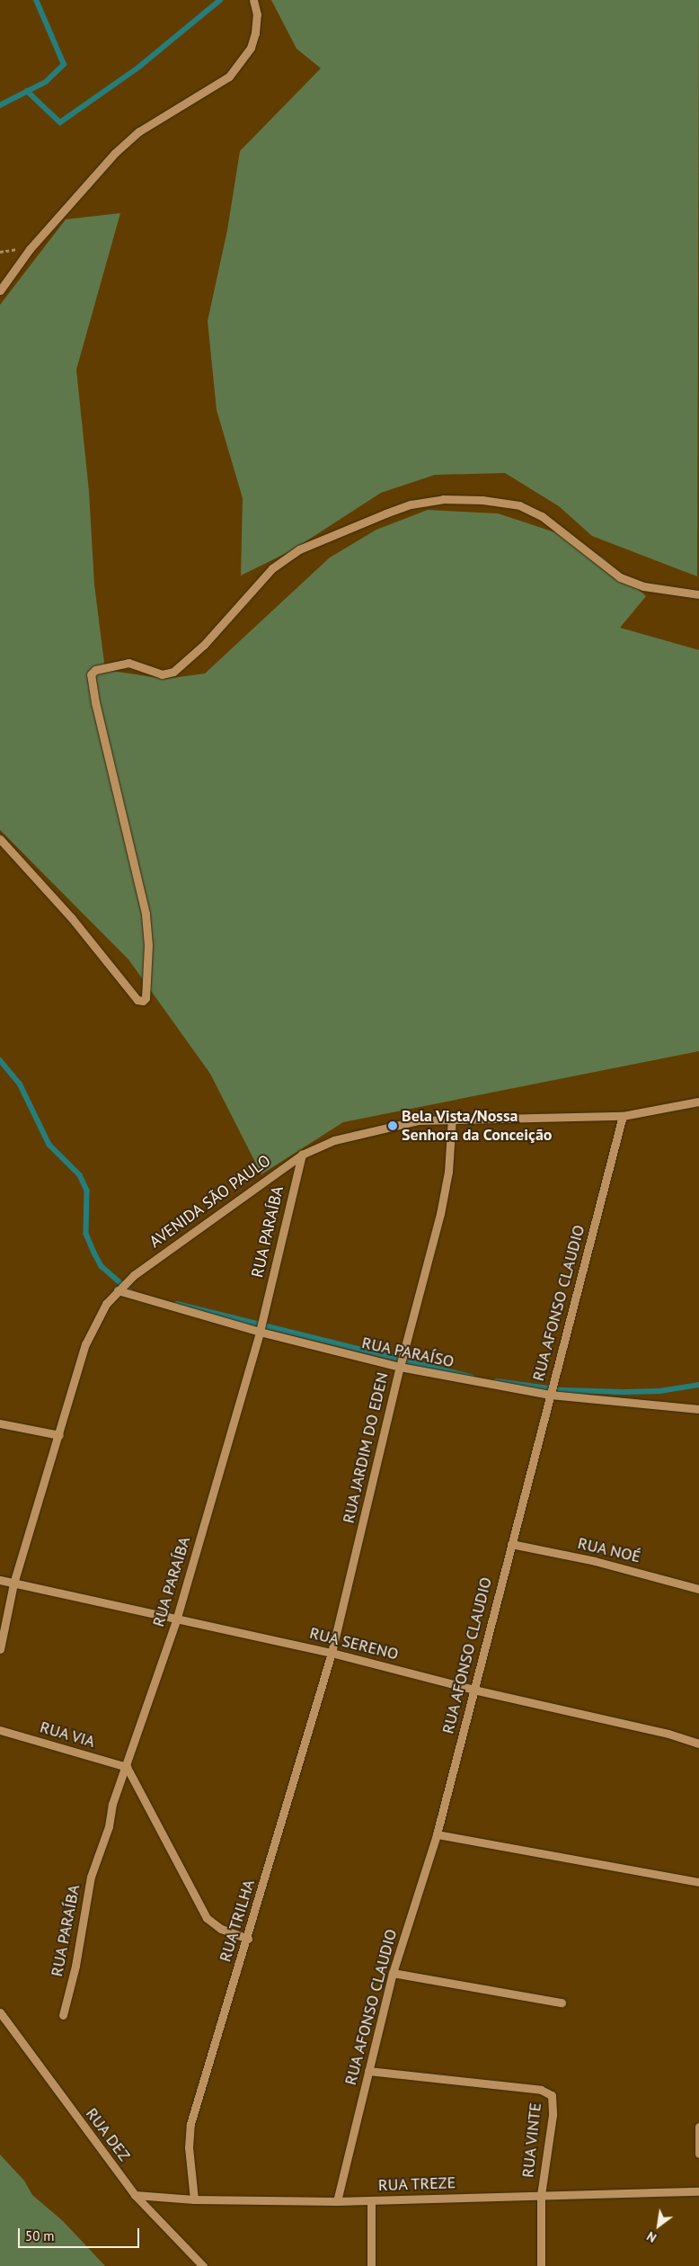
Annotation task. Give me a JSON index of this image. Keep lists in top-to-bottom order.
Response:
{
  "streets": {
    "street": [
      "AVENIDA SÃO PAULO",
      "RUA PARAÍBA",
      "RUA AFONSO CLAUDIO",
      "RUA PARAÍSO",
      "RUA JARDIM DO EDEN",
      "RUA NOÉ",
      "RUA SERENO",
      "RUA VIA",
      "RUA TRILHA",
      "RUA DEZ",
      "RUA VINTE",
      "RUA TREZE"
    ]
  },
  "crossings": [
    ["AVENIDA SÃO PAULO", "RUA PARAÍBA"],
    ["AVENIDA SÃO PAULO", "RUA AFONSO CLAUDIO"],
    ["AVENIDA SÃO PAULO", "RUA PARAÍSO"],
    ["AVENIDA SÃO PAULO", "RUA JARDIM DO EDEN"],
    ["AVENIDA SÃO PAULO", "RUA SERENO"],
    ["RUA PARAÍBA", "RUA PARAÍSO"],
    ["RUA PARAÍBA", "RUA SERENO"],
    ["RUA PARAÍBA", "RUA VIA"],
    ["RUA AFONSO CLAUDIO", "RUA PARAÍSO"],
    ["RUA AFONSO CLAUDIO", "RUA NOÉ"],
    ["RUA AFONSO CLAUDIO", "RUA SERENO"],
    ["RUA AFONSO CLAUDIO", "RUA VINTE"],
    ["RUA AFONSO CLAUDIO", "RUA TREZE"],
    ["RUA PARAÍSO", "RUA JARDIM DO EDEN"],
    ["RUA JARDIM DO EDEN", "RUA SERENO"],
    ["RUA JARDIM DO EDEN", "RUA TRILHA"],
    ["RUA SERENO", "RUA TRILHA"],
    ["RUA TRILHA", "RUA TREZE"],
    ["RUA DEZ", "RUA TREZE"],
    ["RUA VINTE", "RUA TREZE"]
  ],
  "places": ["Bela Vista/Nossa Senhora da Conceição"],
  "scale_bar": "50 m",
  "north": "bottom left"
}
